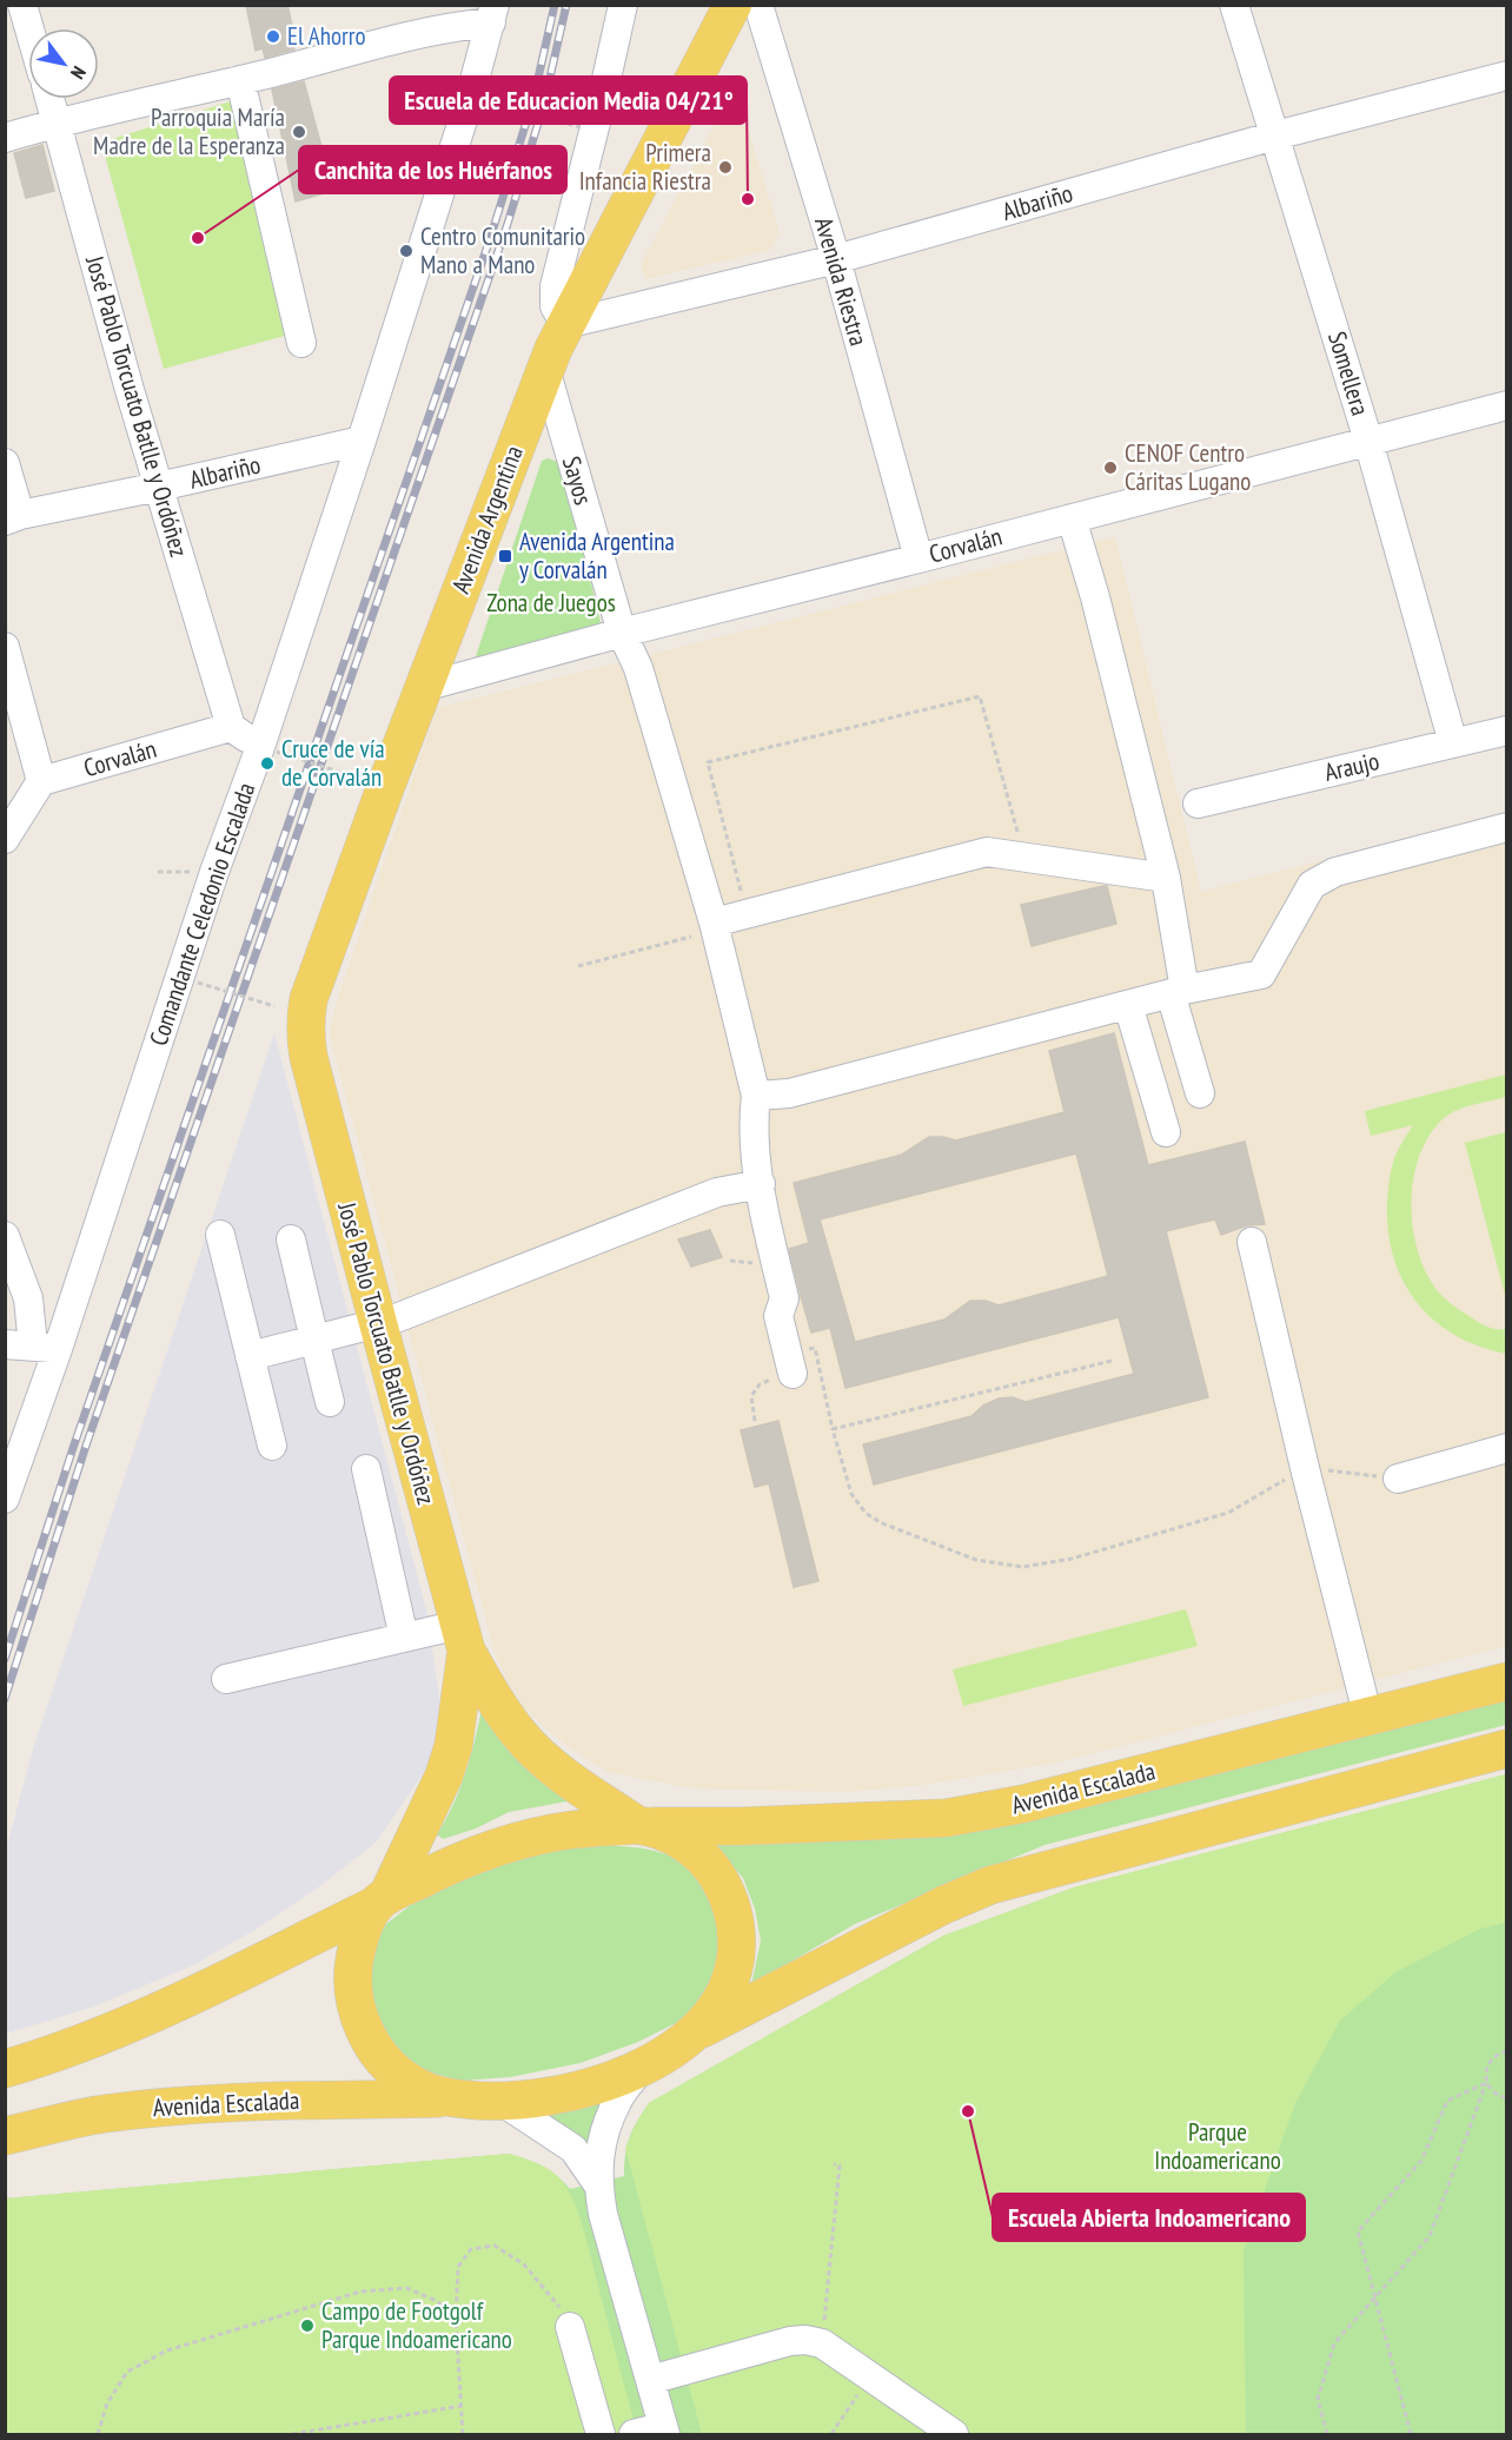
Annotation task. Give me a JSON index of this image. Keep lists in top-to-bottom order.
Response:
{
  "streets": {
    "main road": ["José Pablo Torcuato Batlle y Ordóñez", "Avenida Argentina", "Avenida Escalada"],
    "street": [
      "Albariño",
      "Avenida Riestra",
      "Somellera",
      "Sayos",
      "Corvalán",
      "Araujo",
      "Comandante Celedonio Escalada"
    ]
  },
  "crossings": [
    ["Albariño", "Avenida Riestra"],
    ["Albariño", "Somellera"],
    ["Albariño", "José Pablo Torcuato Batlle y Ordóñez"],
    ["Albariño", "Avenida Argentina"],
    ["Albariño", "Comandante Celedonio Escalada"],
    ["Avenida Riestra", "Corvalán"],
    ["Somellera", "Corvalán"],
    ["Somellera", "Araujo"],
    ["José Pablo Torcuato Batlle y Ordóñez", "Avenida Argentina"],
    ["José Pablo Torcuato Batlle y Ordóñez", "Corvalán"],
    ["José Pablo Torcuato Batlle y Ordóñez", "Avenida Escalada"],
    ["Sayos", "Avenida Argentina"],
    ["Sayos", "Corvalán"],
    ["Avenida Argentina", "Corvalán"]
  ],
  "parks": ["Zona de Juegos", "Parque Indoamericano"],
  "places": {
    "other": [
      "El Ahorro",
      "Parroquia María Madre de la Esperanza",
      "Primera Infancia Riestra",
      "Escuela de Educacion Media 04/21°",
      "Canchita de los Huérfanos",
      "Centro Comunitario Mano a Mano",
      "CENOF Centro Cáritas Lugano",
      "Cruce de vía de Corvalán",
      "Escuela Abierta Indoamericano",
      "Campo de Footgolf Parque Indoamericano"
    ],
    "transit": ["Avenida Argentina y Corvalán"]
  },
  "north": "bottom right"
}
